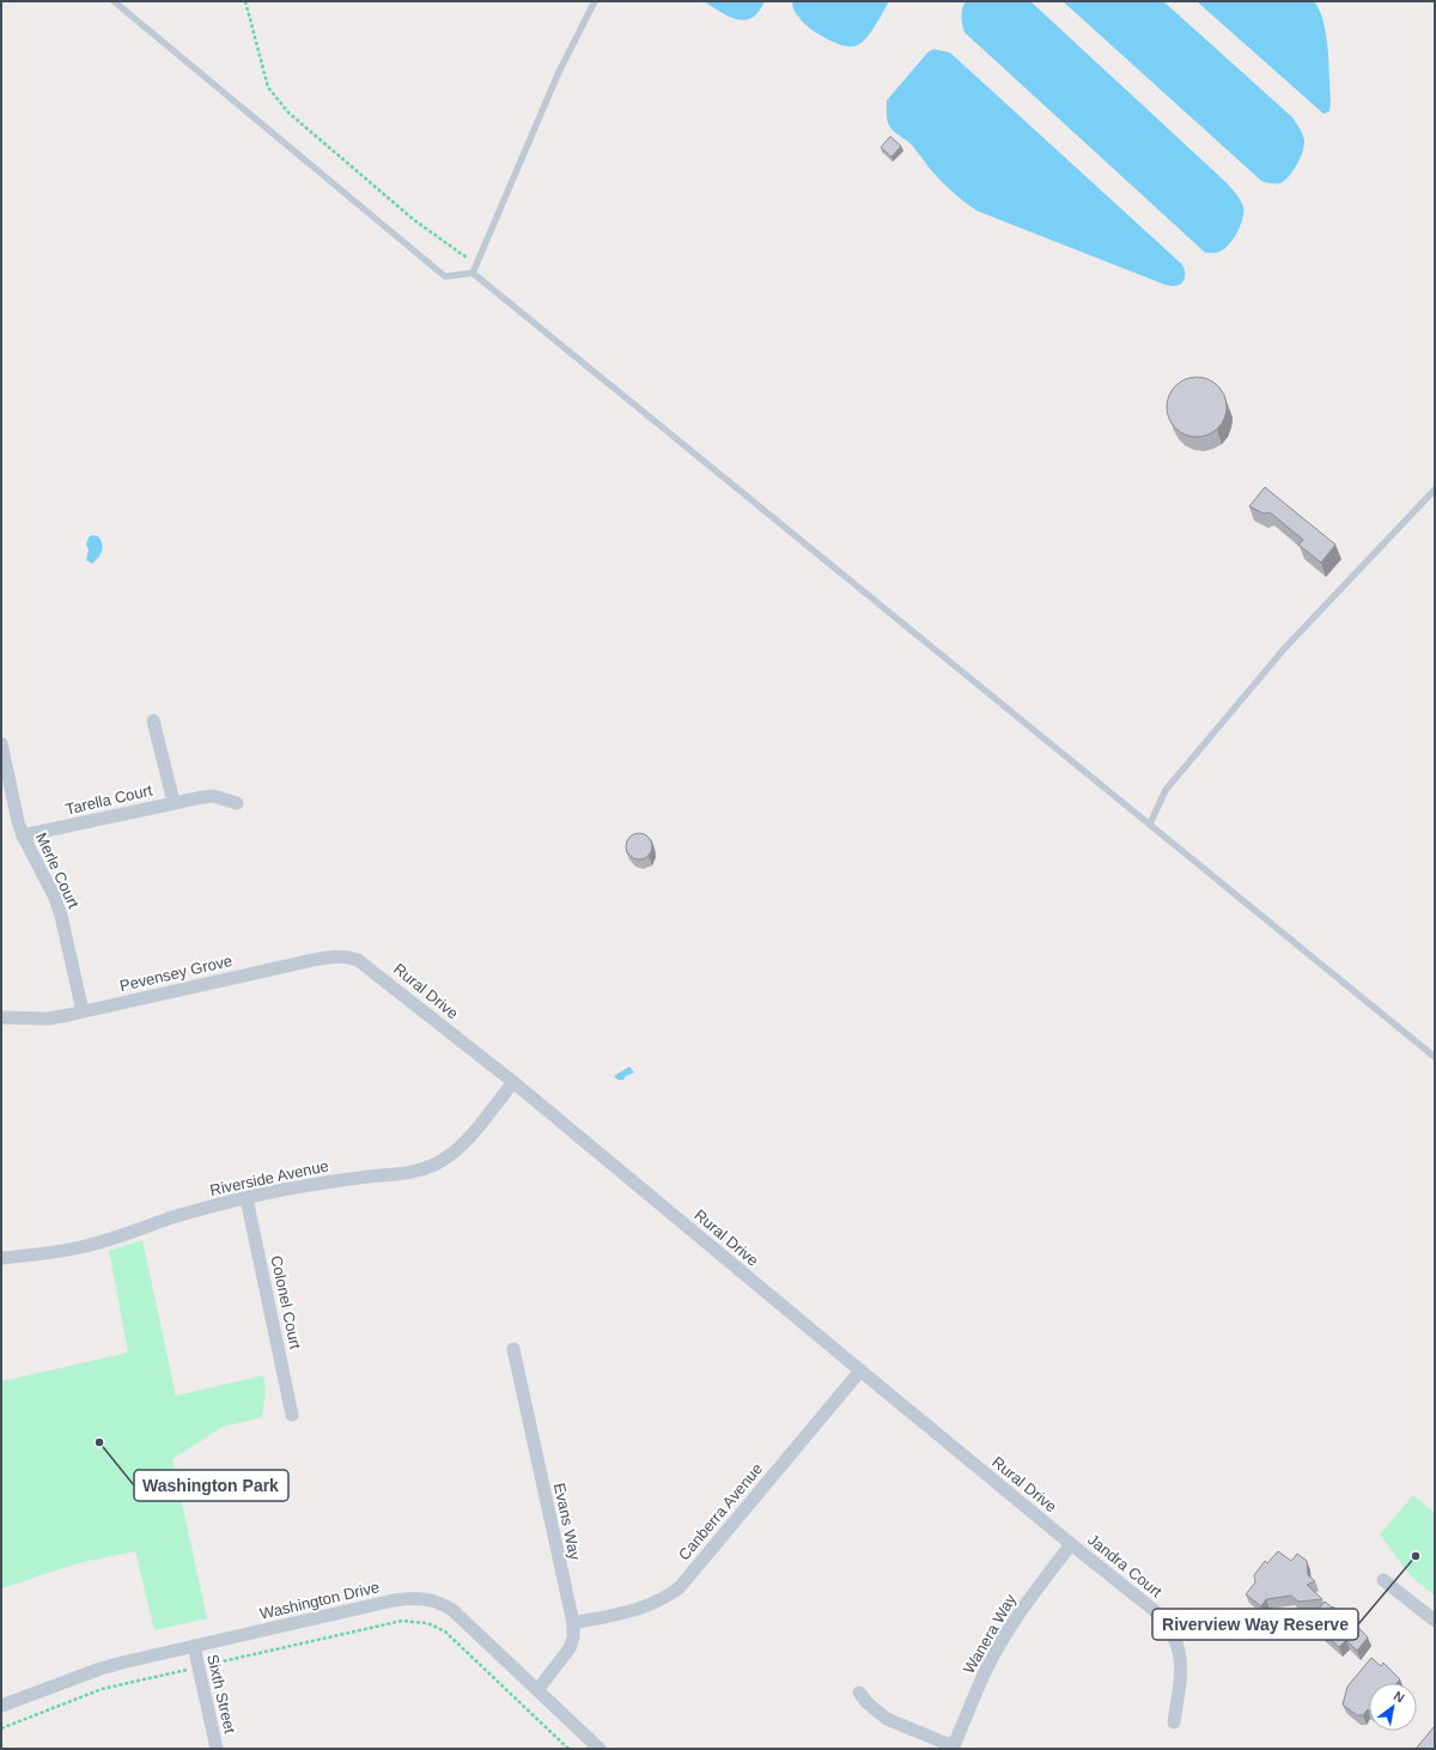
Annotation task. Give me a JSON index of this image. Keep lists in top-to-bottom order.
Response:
{
  "streets": {
    "street": [
      "Tarella Court",
      "Merle Court",
      "Pevensey Grove",
      "Rural Drive",
      "Riverside Avenue",
      "Colonel Court",
      "Canberra Avenue",
      "Evans Way",
      "Jandra Court",
      "Washington Drive",
      "Wanera Way",
      "Sixth Street"
    ]
  },
  "crossings": [
    ["Tarella Court", "Merle Court"],
    ["Merle Court", "Pevensey Grove"],
    ["Pevensey Grove", "Rural Drive"],
    ["Rural Drive", "Riverside Avenue"],
    ["Rural Drive", "Canberra Avenue"],
    ["Rural Drive", "Jandra Court"],
    ["Rural Drive", "Wanera Way"],
    ["Riverside Avenue", "Colonel Court"],
    ["Canberra Avenue", "Evans Way"],
    ["Evans Way", "Washington Drive"],
    ["Jandra Court", "Wanera Way"],
    ["Washington Drive", "Sixth Street"]
  ],
  "places": ["Washington Park", "Riverview Way Reserve"],
  "north": "top right"
}
